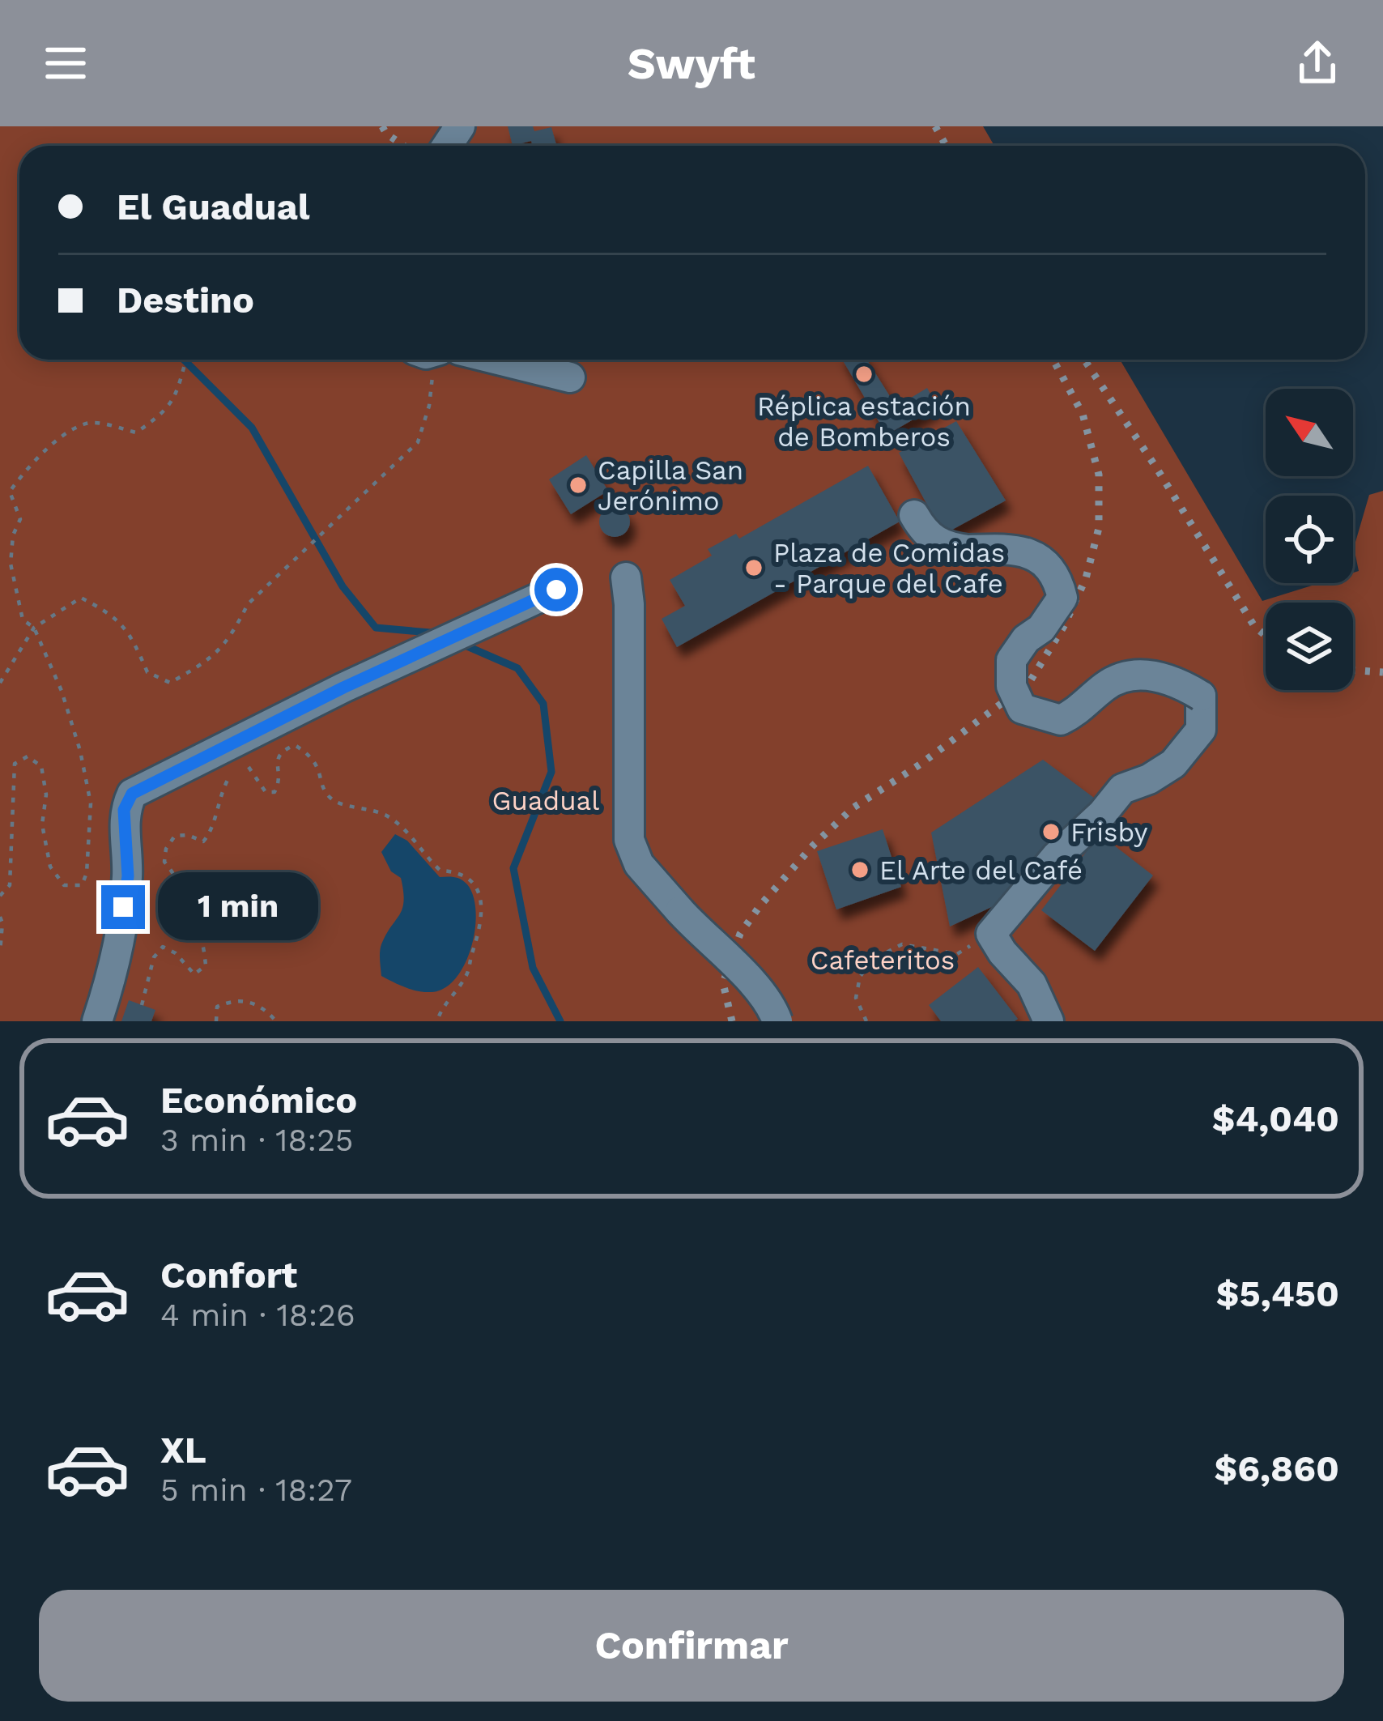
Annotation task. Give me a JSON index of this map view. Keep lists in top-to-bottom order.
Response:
{
  "parks": ["Guadual", "Cafeteritos"],
  "places": [
    "Réplica estación de Bomberos",
    "Capilla San Jerónimo",
    "Plaza de Comidas - Parque del Cafe",
    "Frisby",
    "El Arte del Café"
  ],
  "north": "top left",
  "page": {
    "header": "Swyft",
    "banner": ["El Guadual", "Destino"],
    "bubble": "1 min",
    "list": [
      {
        "name": "Económico",
        "note": "3 min · 18:25",
        "value": "$4,040"
      },
      {
        "name": "Confort",
        "note": "4 min · 18:26",
        "value": "$5,450"
      },
      {
        "name": "XL",
        "note": "5 min · 18:27",
        "value": "$6,860"
      }
    ],
    "buttons": "Confirmar"
  }
}
